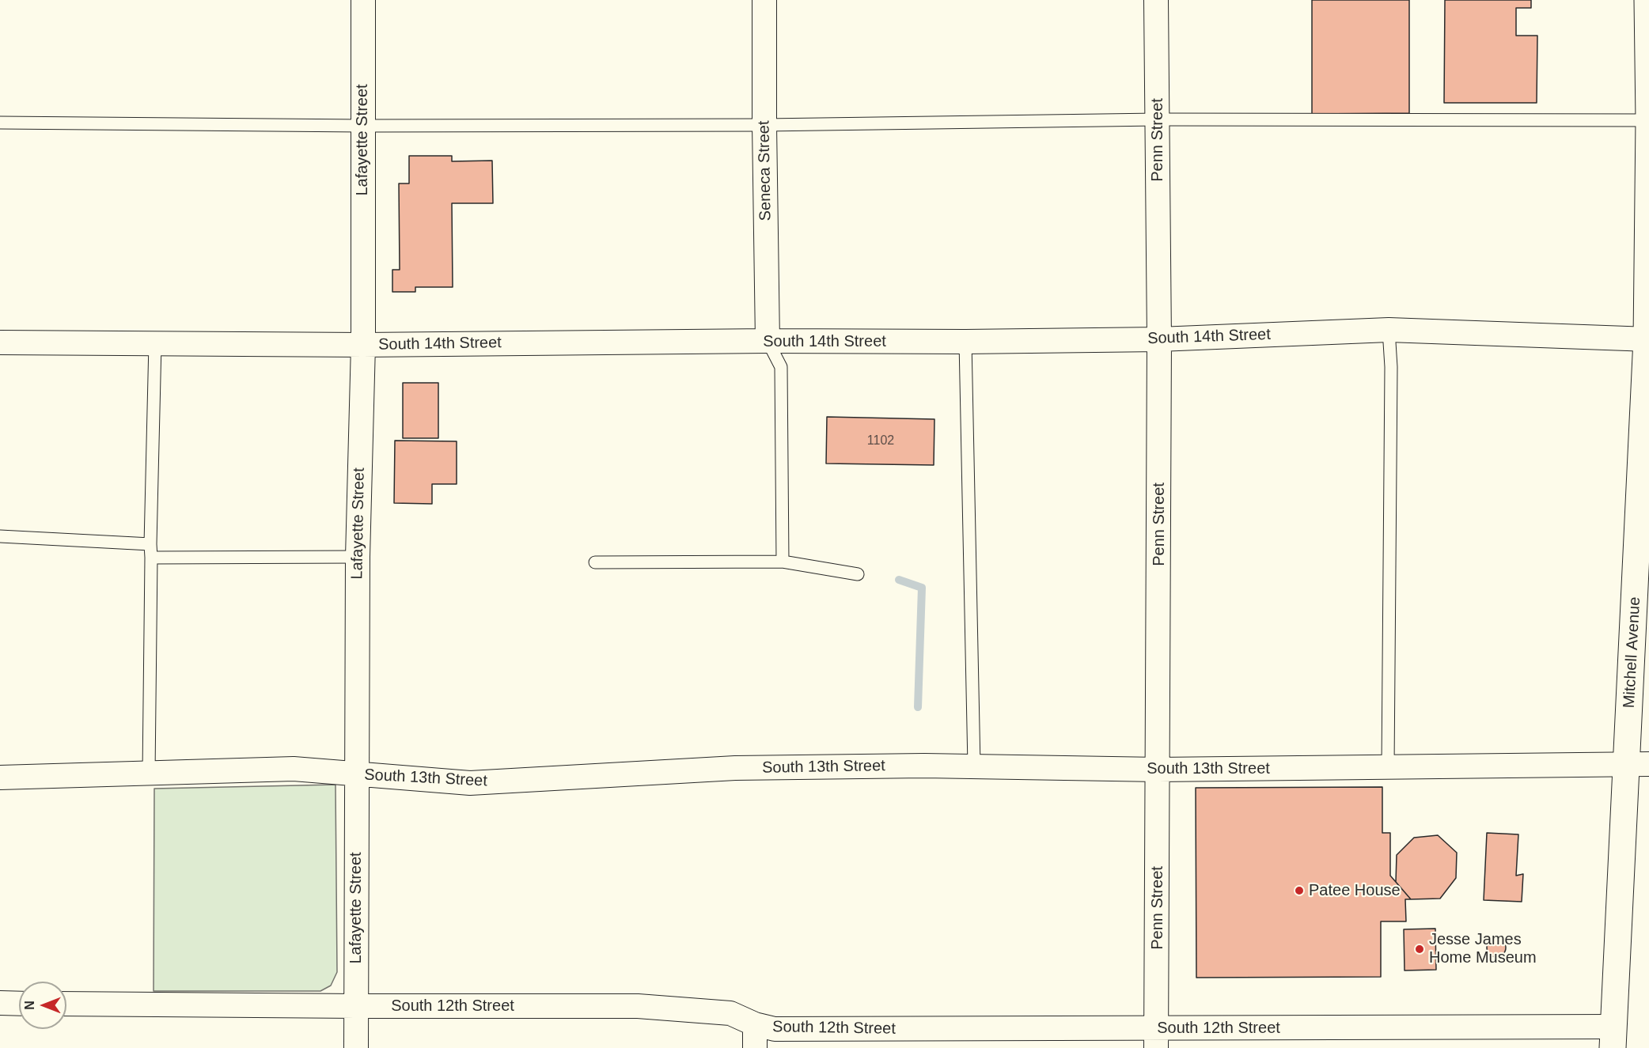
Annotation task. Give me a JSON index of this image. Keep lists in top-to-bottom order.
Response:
{
  "streets": {
    "main road": ["Mitchell Avenue"],
    "street": [
      "Lafayette Street",
      "Penn Street",
      "Seneca Street",
      "South 14th Street",
      "South 13th Street",
      "South 12th Street"
    ]
  },
  "crossings": [
    ["Lafayette Street", "South 14th Street"],
    ["Lafayette Street", "South 13th Street"],
    ["Lafayette Street", "South 12th Street"],
    ["Penn Street", "South 14th Street"],
    ["Penn Street", "South 13th Street"],
    ["Penn Street", "South 12th Street"],
    ["Seneca Street", "South 14th Street"],
    ["South 14th Street", "Mitchell Avenue"],
    ["Mitchell Avenue", "South 13th Street"],
    ["Mitchell Avenue", "South 12th Street"]
  ],
  "places": ["Patee House", "Jesse James Home Museum"],
  "house_numbers": ["1102"],
  "north": "left"
}
